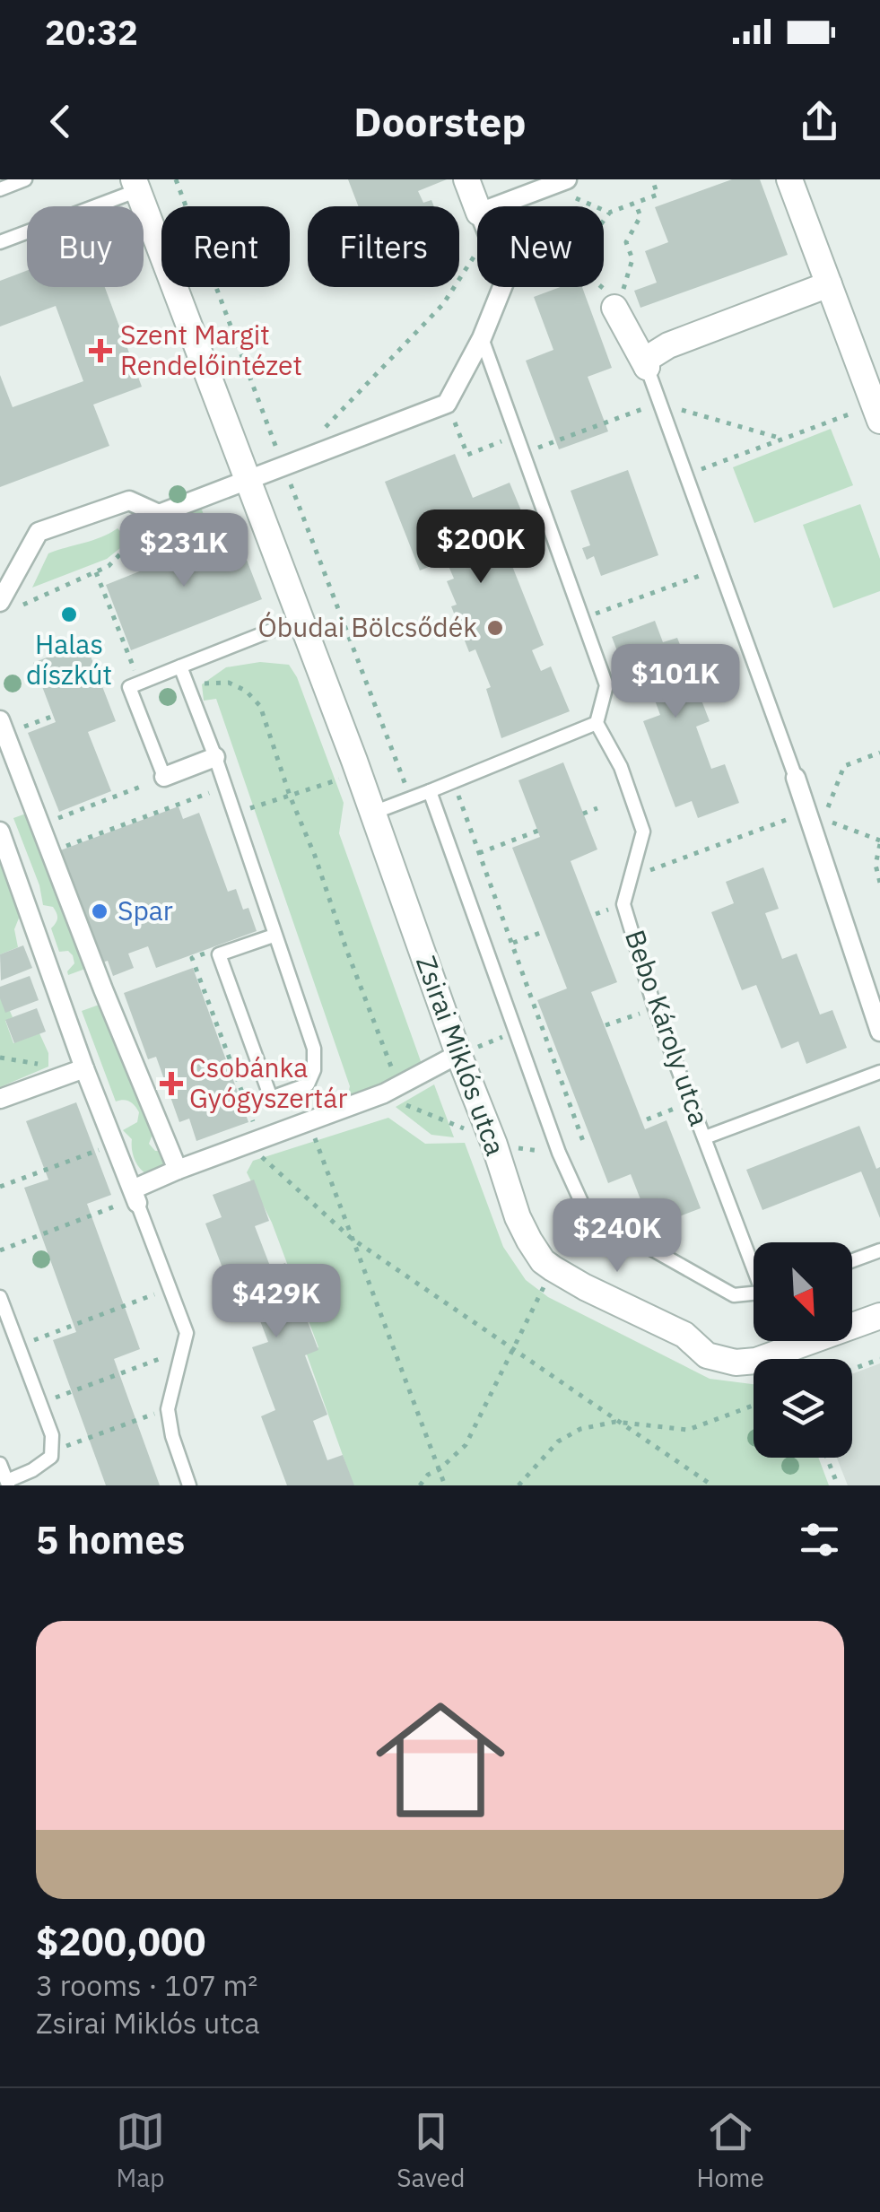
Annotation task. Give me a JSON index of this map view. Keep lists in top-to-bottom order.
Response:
{
  "streets": {
    "street": ["Zsirai Miklós utca"],
    "lane": ["Bebo Károly utca"]
  },
  "places": {
    "health": ["Szent Margit Rendelőintézet", "Csobánka Gyógyszertár"],
    "other": ["Halas díszkút", "Óbudai Bölcsődék", "Spar"]
  },
  "north": "bottom right",
  "page": {
    "status": "20:32",
    "header": "Doorstep",
    "chip": [
      "Buy",
      "Rent",
      "Filters",
      "New"
    ],
    "price": [
      "$200K",
      "$231K",
      "$101K",
      "$240K",
      "$429K"
    ],
    "heading": "5 homes",
    "list": [
      {
        "name": "$200,000",
        "note": "3 rooms · 107 m² · Zsirai Miklós utca"
      }
    ],
    "tabs": ["Map", "Saved", "Home"]
  }
}
